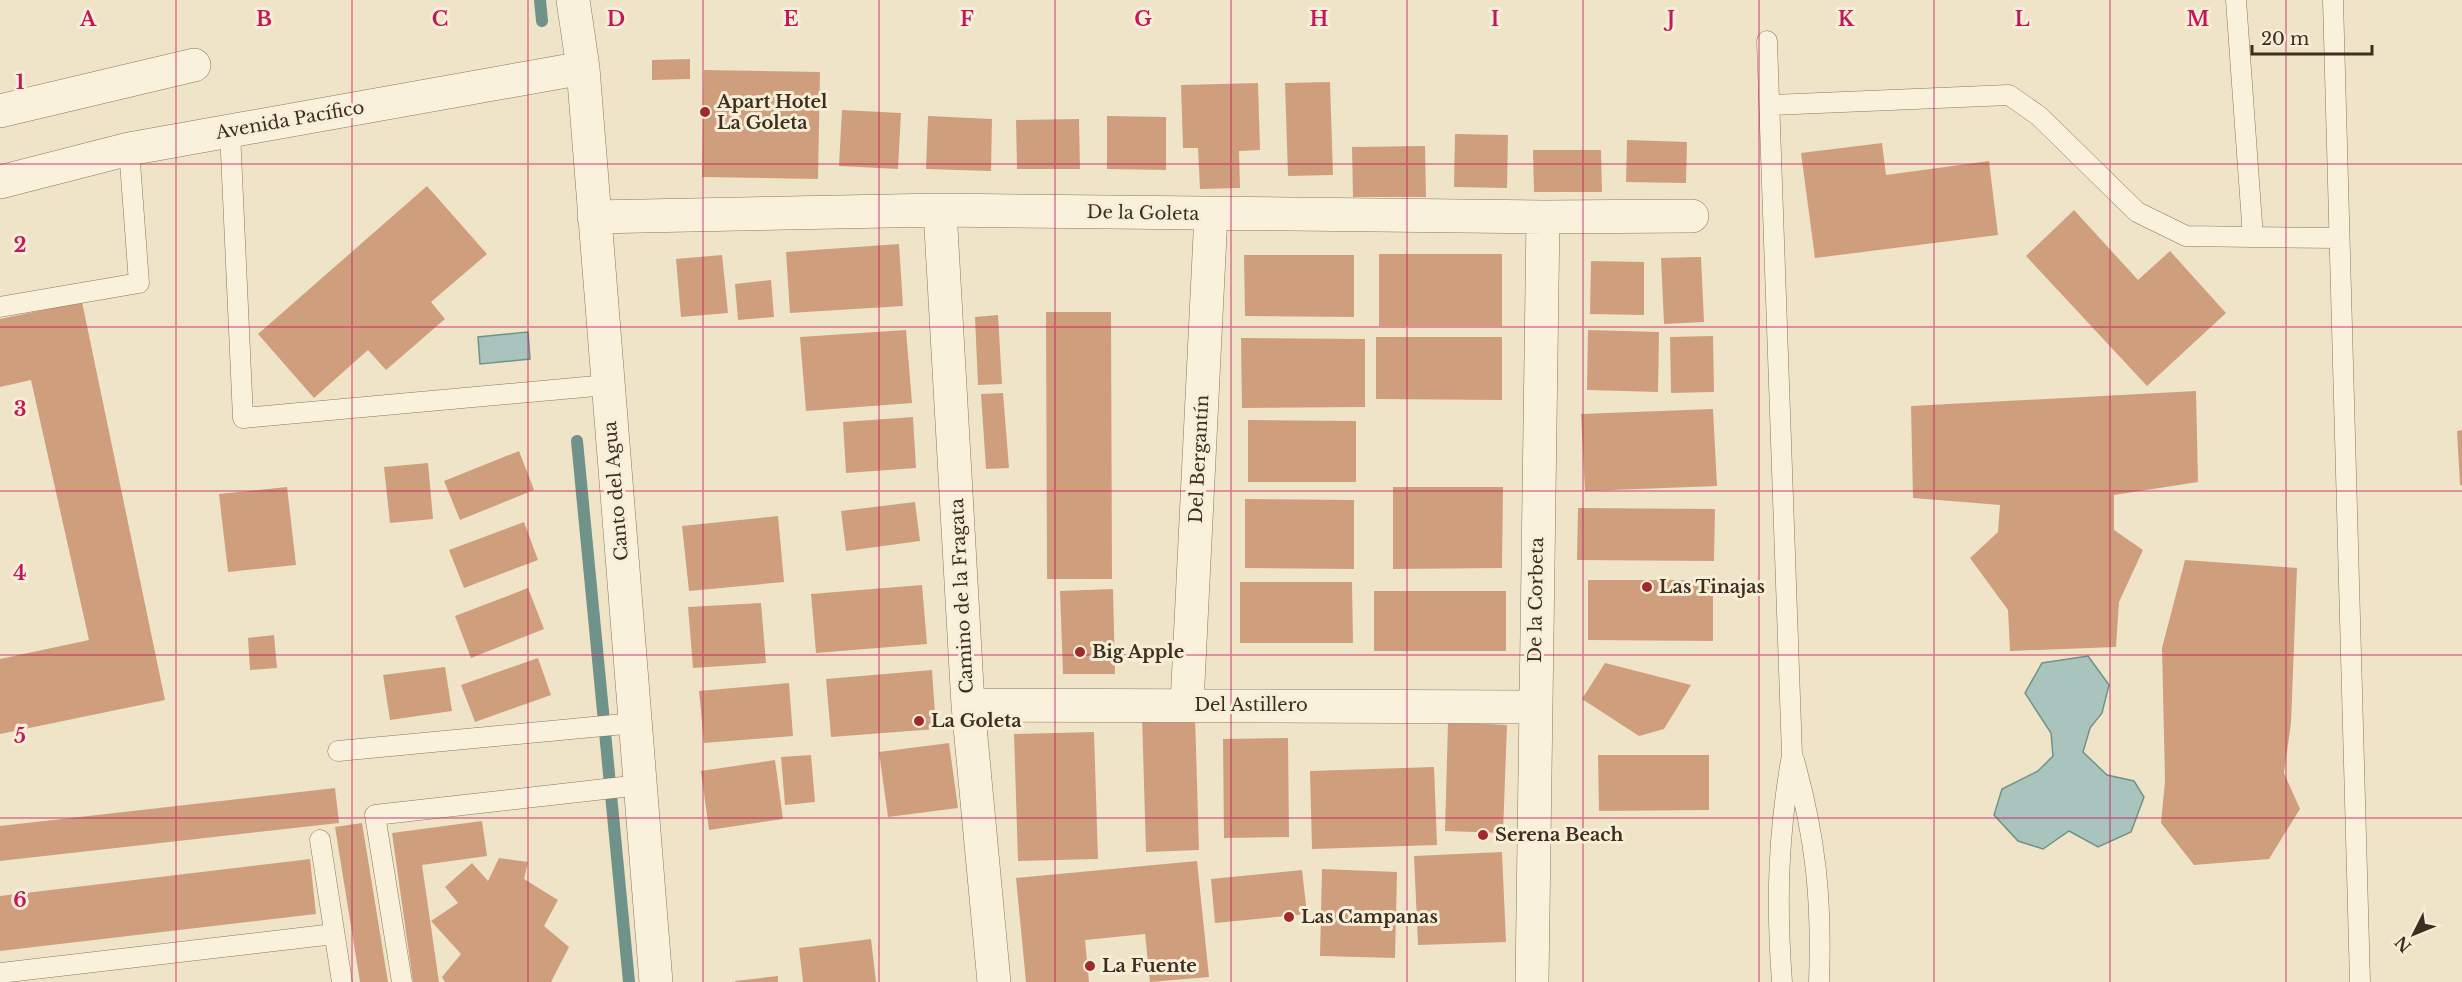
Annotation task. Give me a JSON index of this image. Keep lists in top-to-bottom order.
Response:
{
  "streets": {
    "street": [
      "Avenida Pacífico",
      "De la Goleta",
      "Del Bergantín",
      "Canto del Agua",
      "Camino de la Fragata",
      "De la Corbeta",
      "Del Astillero"
    ]
  },
  "crossings": [
    ["Avenida Pacífico", "Canto del Agua"],
    ["De la Goleta", "Del Bergantín"],
    ["De la Goleta", "Canto del Agua"],
    ["De la Goleta", "Camino de la Fragata"],
    ["De la Goleta", "De la Corbeta"],
    ["Del Bergantín", "Del Astillero"],
    ["Camino de la Fragata", "Del Astillero"],
    ["De la Corbeta", "Del Astillero"]
  ],
  "places": [
    "Apart Hotel La Goleta",
    "Las Tinajas",
    "Big Apple",
    "La Goleta",
    "Serena Beach",
    "Las Campanas",
    "La Fuente"
  ],
  "scale_bar": "20 m",
  "north": "bottom left",
  "grid": {
    "columns": [
      "A",
      "B",
      "C",
      "D",
      "E",
      "F",
      "G",
      "H",
      "I",
      "J",
      "K",
      "L",
      "M"
    ],
    "rows": [
      "1",
      "2",
      "3",
      "4",
      "5",
      "6"
    ]
  }
}
